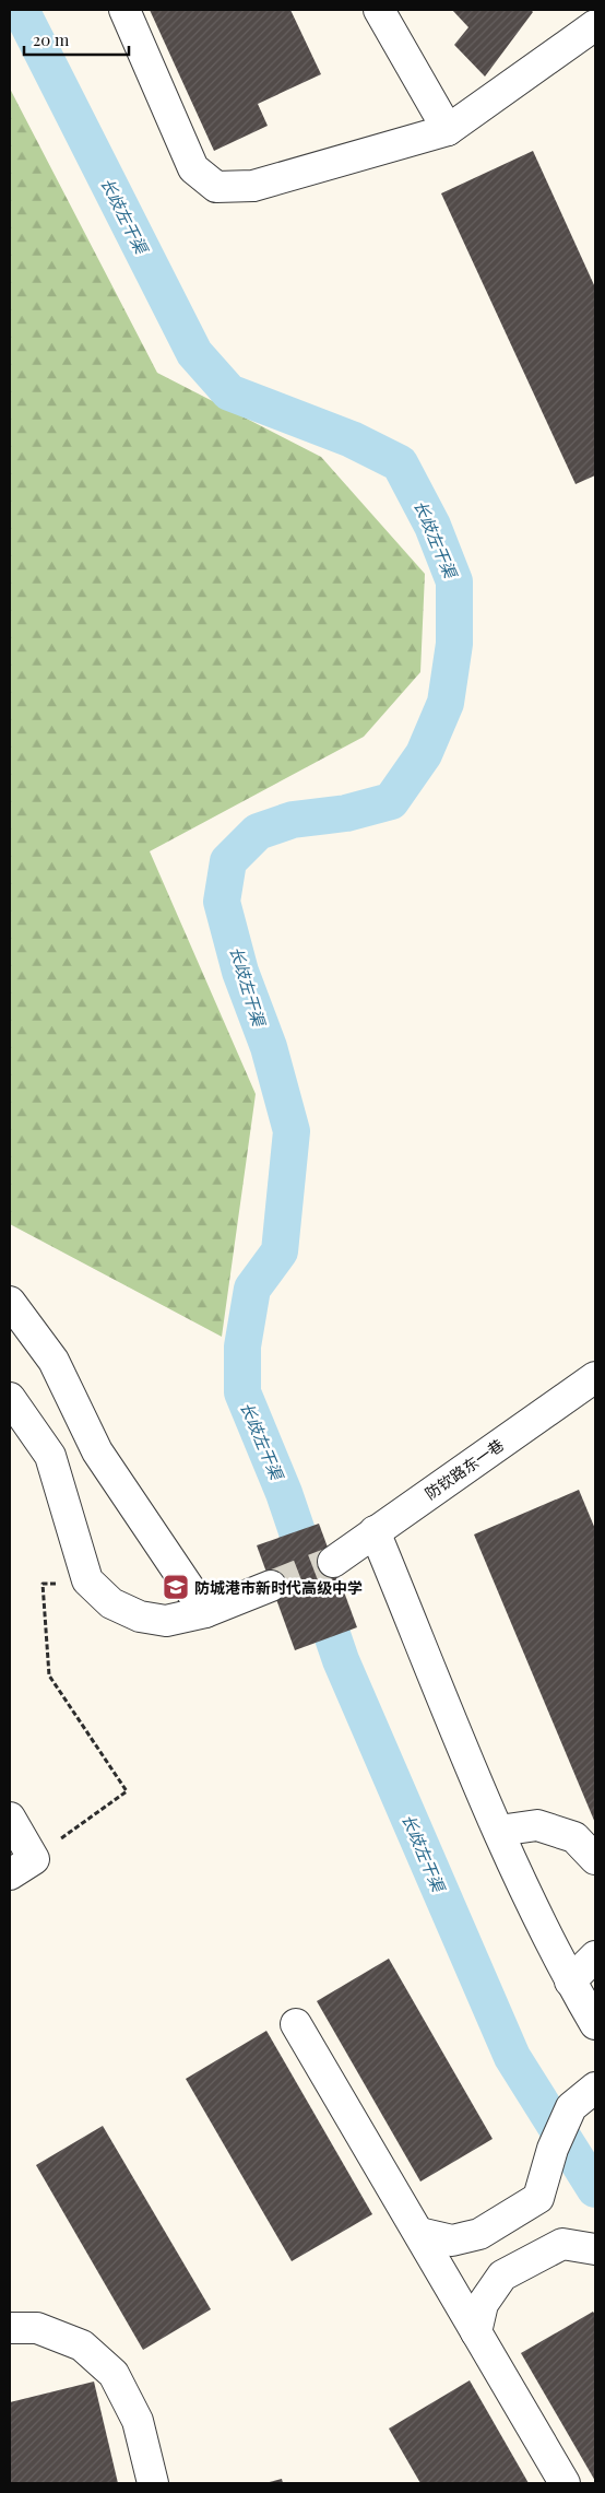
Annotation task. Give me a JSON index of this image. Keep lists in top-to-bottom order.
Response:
{
  "streets": {
    "street": ["防钦路东一巷"]
  },
  "water": ["长歧左干渠"],
  "places": {
    "school or university": ["防城港市新时代高级中学"]
  },
  "scale_bar": "20 m"
}
